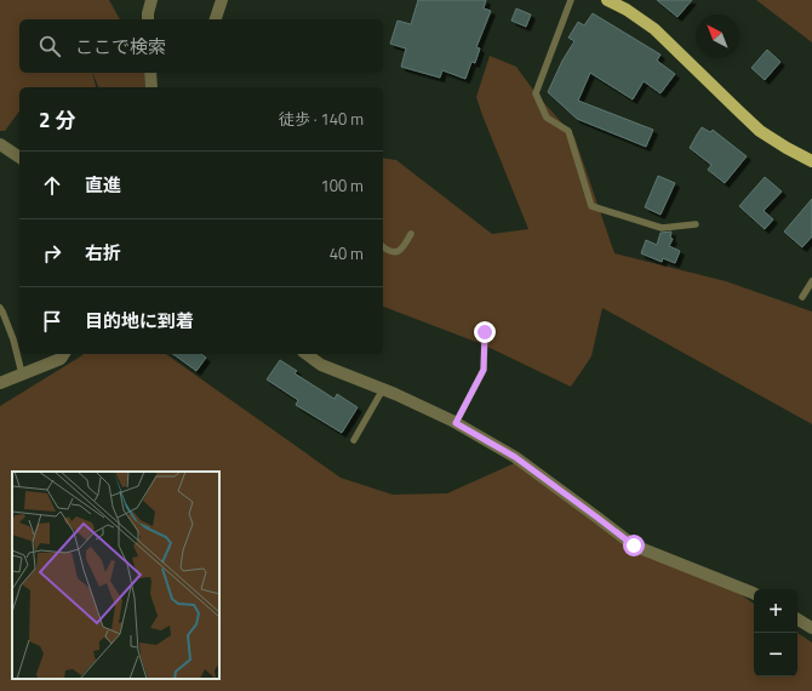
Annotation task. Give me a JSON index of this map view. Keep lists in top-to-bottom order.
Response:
{
  "north": "top left",
  "page": {
    "search": "ここで検索",
    "heading": ["2 分", "徒歩 · 140 m"],
    "list": [
      ["直進", "100 m"],
      ["右折", "40 m"],
      "目的地に到着"
    ],
    "map_buttons": ["+", "−"]
  }
}
